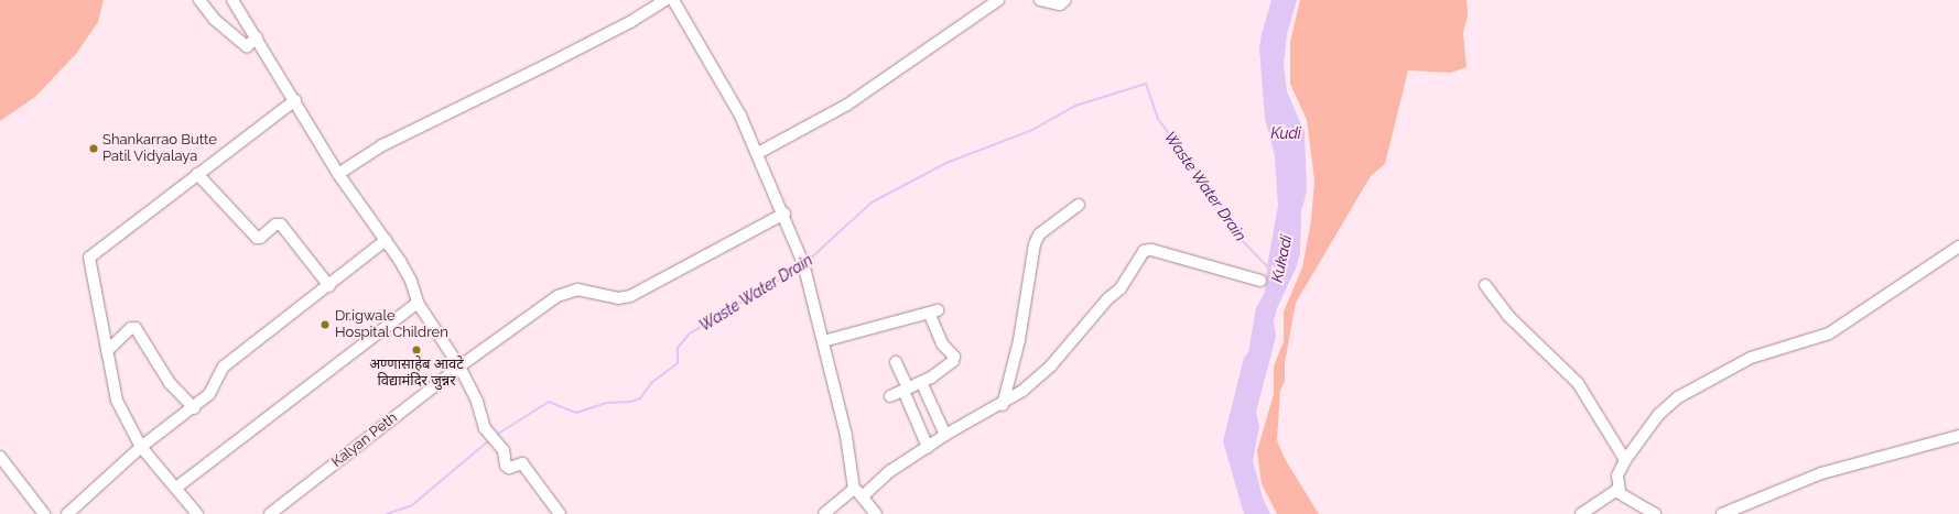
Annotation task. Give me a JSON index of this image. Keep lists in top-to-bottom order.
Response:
{
  "streets": {
    "street": ["Kalyan Peth"]
  },
  "water": ["Kudi", "Waste Water Drain", "Kukadi"],
  "places": ["Shankarrao Butte Patil Vidyalaya", "Dr.igwale Hospital Children", "अण्णासाहेब आवटे विद्यामंदिर जुन्नर"]
}
